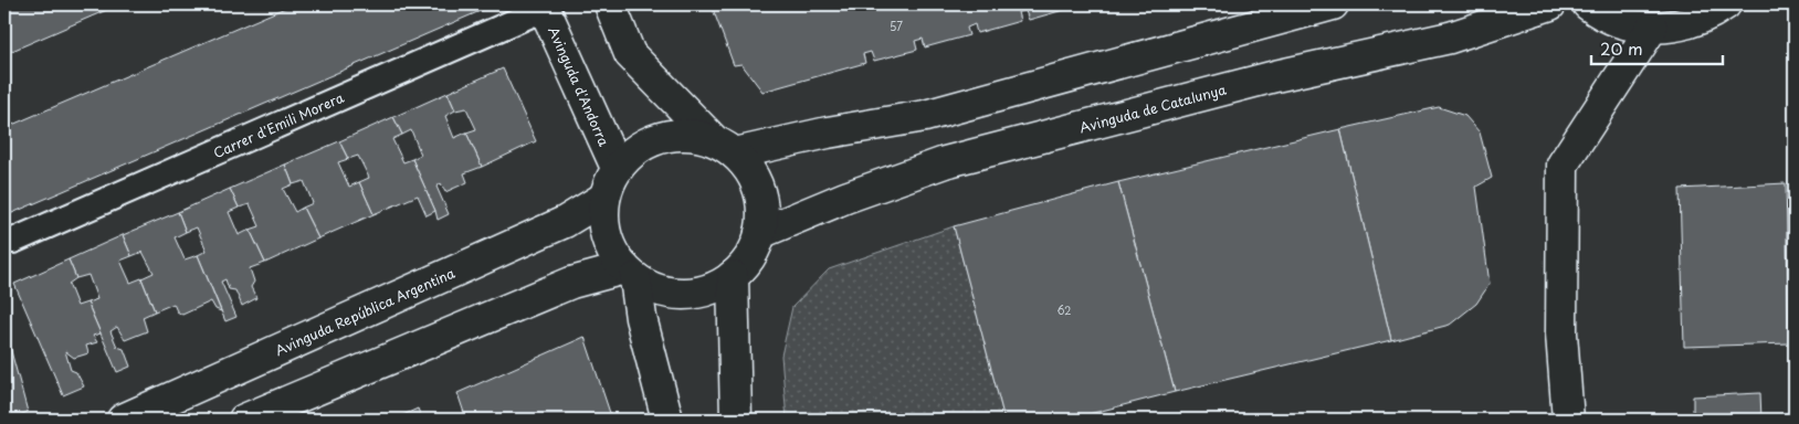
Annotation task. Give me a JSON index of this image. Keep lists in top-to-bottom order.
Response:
{
  "streets": {
    "street": ["Avinguda d'Andorra", "Avinguda de Catalunya", "Avinguda República Argentina"],
    "lane": ["Carrer d'Emili Morera"]
  },
  "crossings": [
    ["Avinguda d'Andorra", "Avinguda de Catalunya"],
    ["Avinguda d'Andorra", "Carrer d'Emili Morera"],
    ["Avinguda d'Andorra", "Avinguda República Argentina"],
    ["Avinguda de Catalunya", "Avinguda República Argentina"]
  ],
  "house_numbers": ["57", "62"],
  "scale_bar": "20 m"
}
